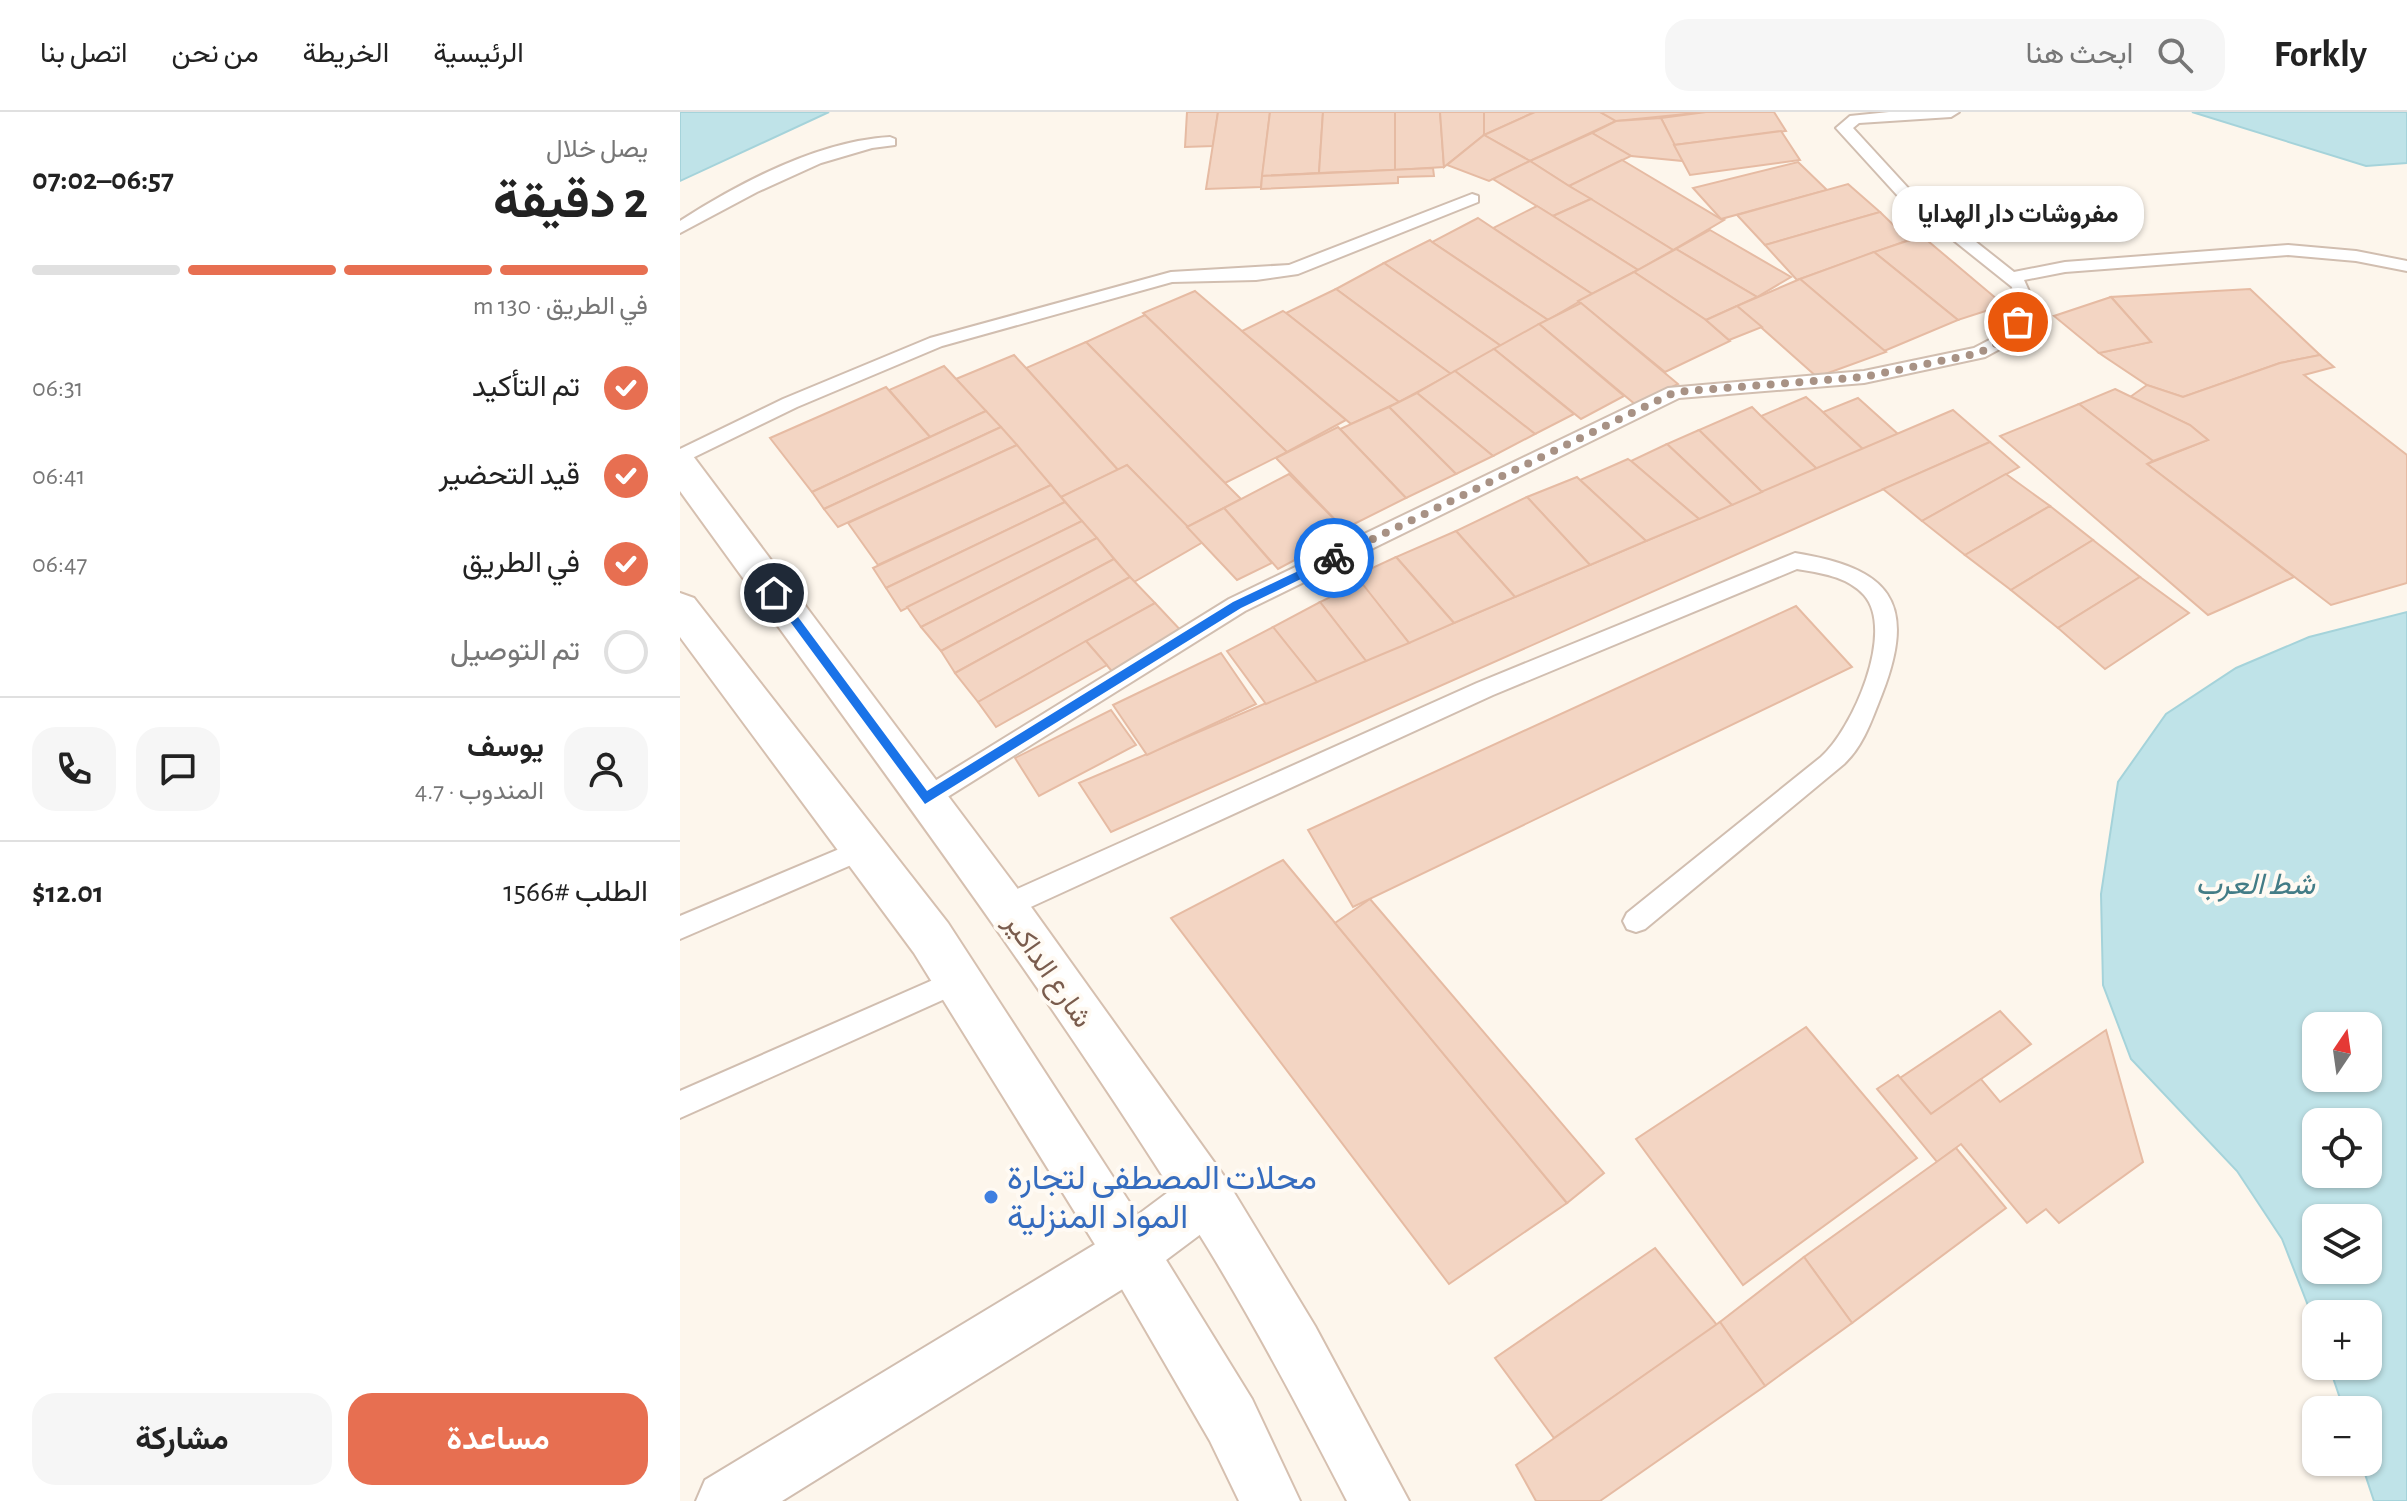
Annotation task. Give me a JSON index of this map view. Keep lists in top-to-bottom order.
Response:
{
  "streets": {
    "main road": ["شارع الداكير"]
  },
  "water": ["شط العرب"],
  "places": ["مفروشات دار الهدايا", "محلات المصطفى لتجارة المواد المنزلية"],
  "north": "top",
  "page": {
    "header": "Forkly",
    "search": "ابحث هنا",
    "nav": [
      "الرئيسية",
      "الخريطة",
      "من نحن",
      "اتصل بنا"
    ],
    "heading": ["2 دقيقة", "يصل خلال", "06:57–07:02"],
    "panel": [
      "يوسف",
      "المندوب · 4.7",
      "الطلب #1566",
      "$12.01"
    ],
    "bubble": "مفروشات دار الهدايا",
    "bar": "في الطريق · 130 m",
    "list": [
      ["تم التأكيد", "06:31"],
      ["قيد التحضير", "06:41"],
      ["في الطريق", "06:47"],
      "تم التوصيل"
    ],
    "map_buttons": ["+", "−"],
    "buttons": ["مساعدة", "مشاركة"]
  }
}
